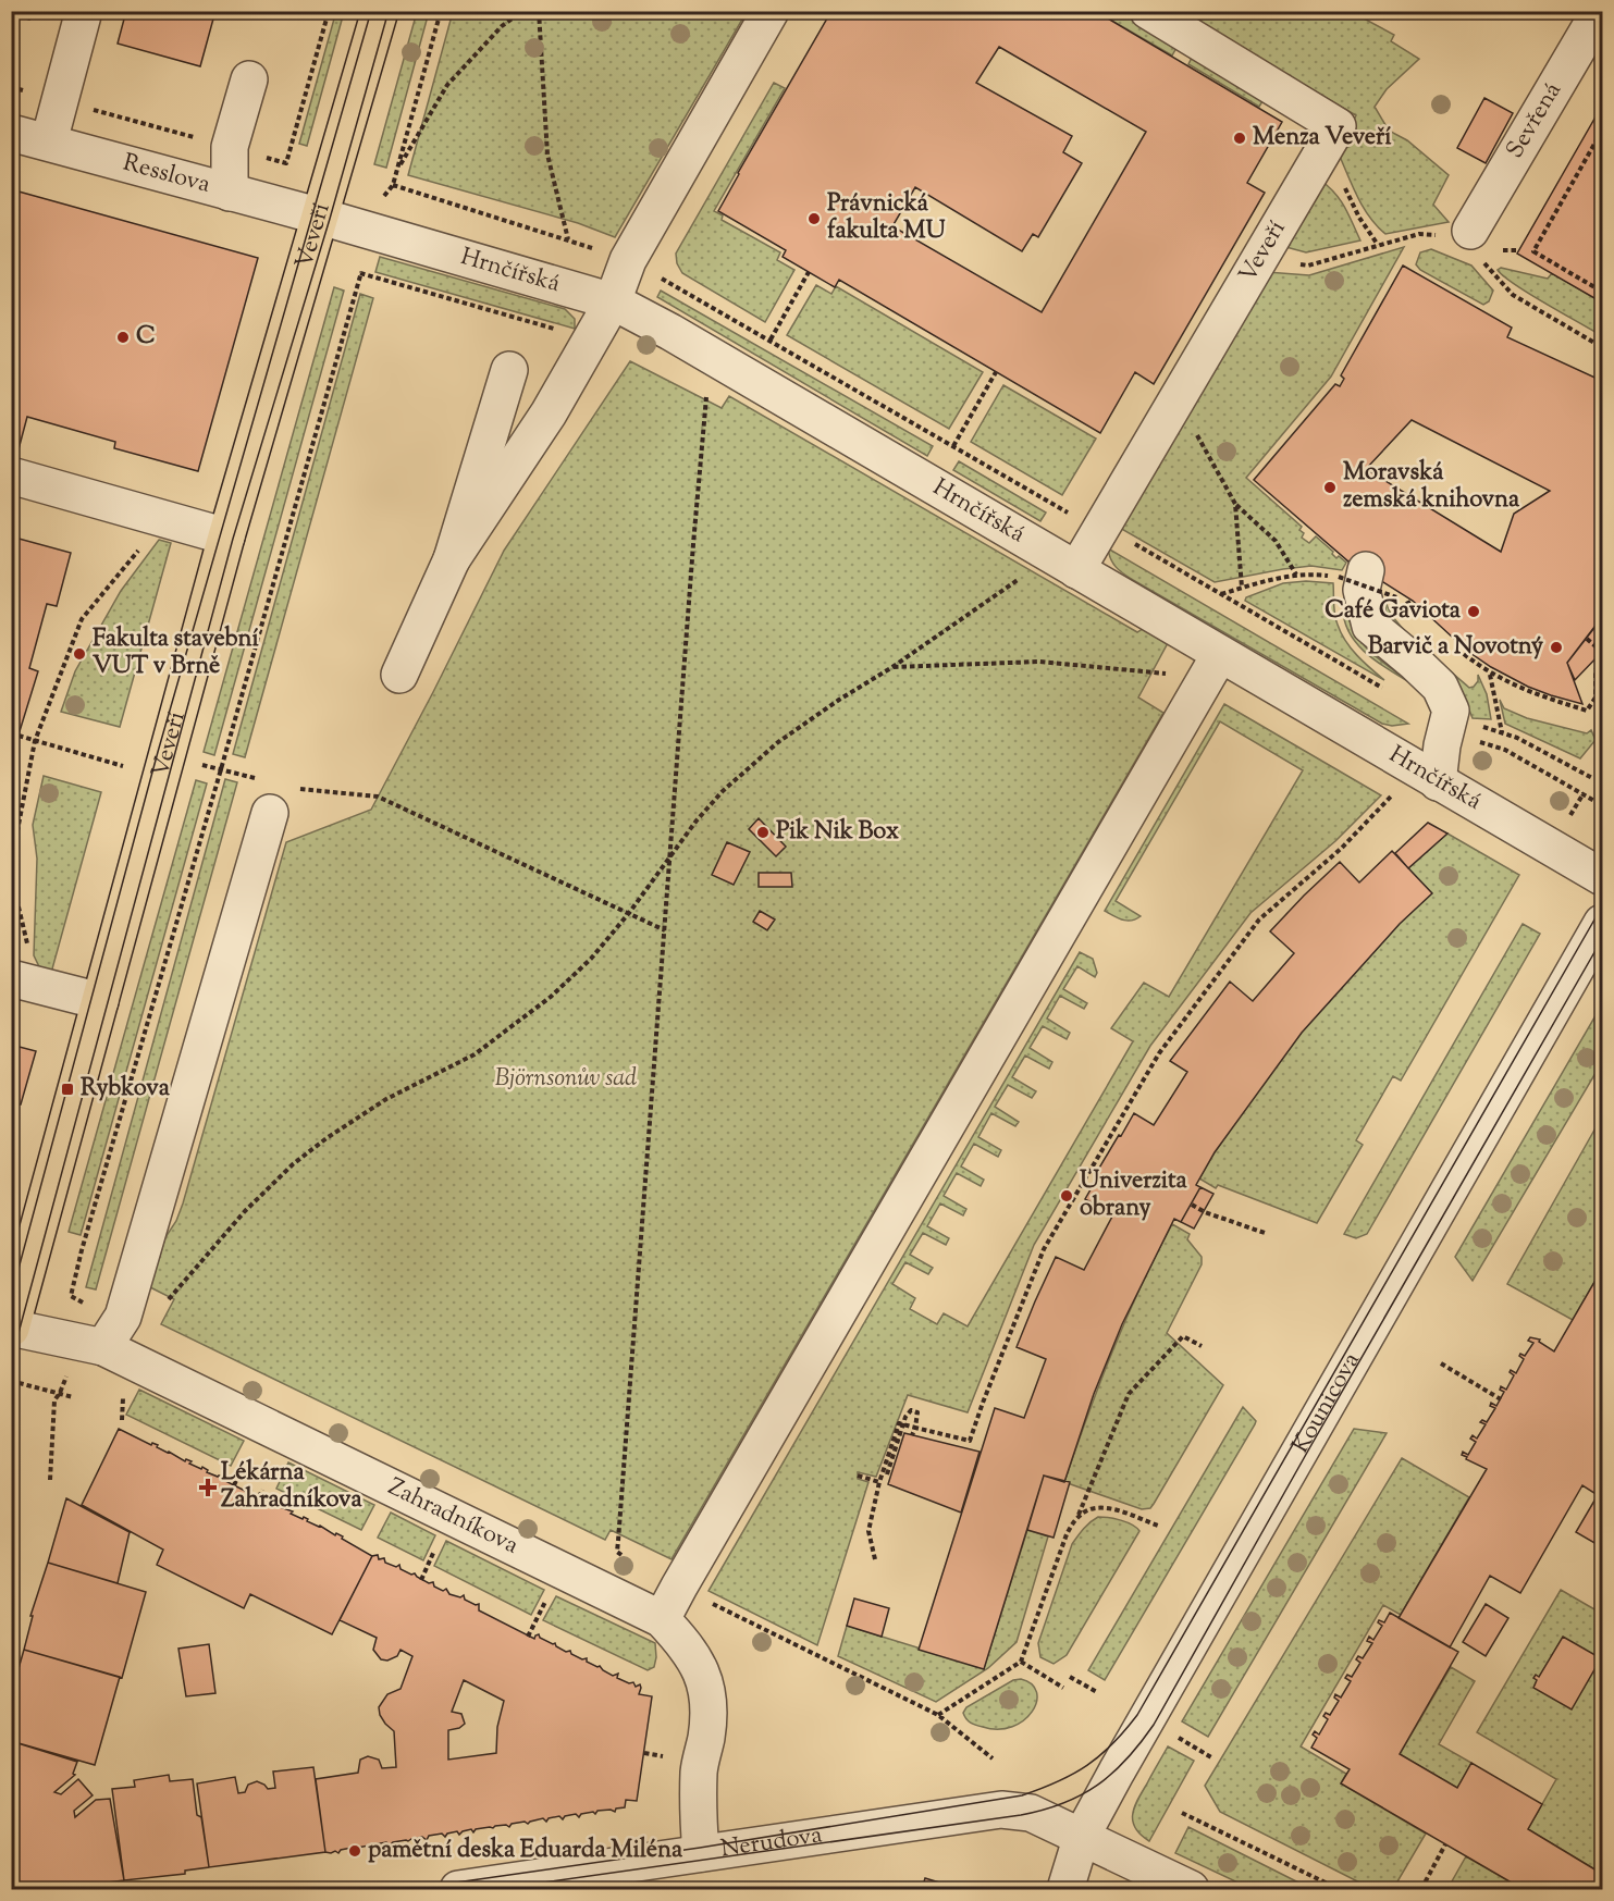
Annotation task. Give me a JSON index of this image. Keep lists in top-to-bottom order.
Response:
{
  "streets": {
    "main road": ["Veveří"],
    "street": [
      "Sevřená",
      "Resslova",
      "Hrnčířská",
      "Kounicova",
      "Zahradníkova",
      "Nerudova"
    ]
  },
  "crossings": [
    ["Resslova", "Veveří"],
    ["Resslova", "Hrnčířská"],
    ["Veveří", "Hrnčířská"],
    ["Veveří", "Zahradníkova"],
    ["Kounicova", "Nerudova"],
    ["Zahradníkova", "Nerudova"]
  ],
  "parks": ["Björnsonův sad"],
  "places": {
    "other": [
      "Menza Veveří",
      "Právnická fakulta MU",
      "C",
      "Moravská zemská knihovna",
      "Café Gaviota",
      "Barvič a Novotný",
      "Fakulta stavební VUT v Brně",
      "Pik Nik Box",
      "Univerzita obrany",
      "pamětní deska Eduarda Miléna"
    ],
    "transit": ["Rybkova"],
    "health": ["Lékárna Zahradníkova"]
  }
}
